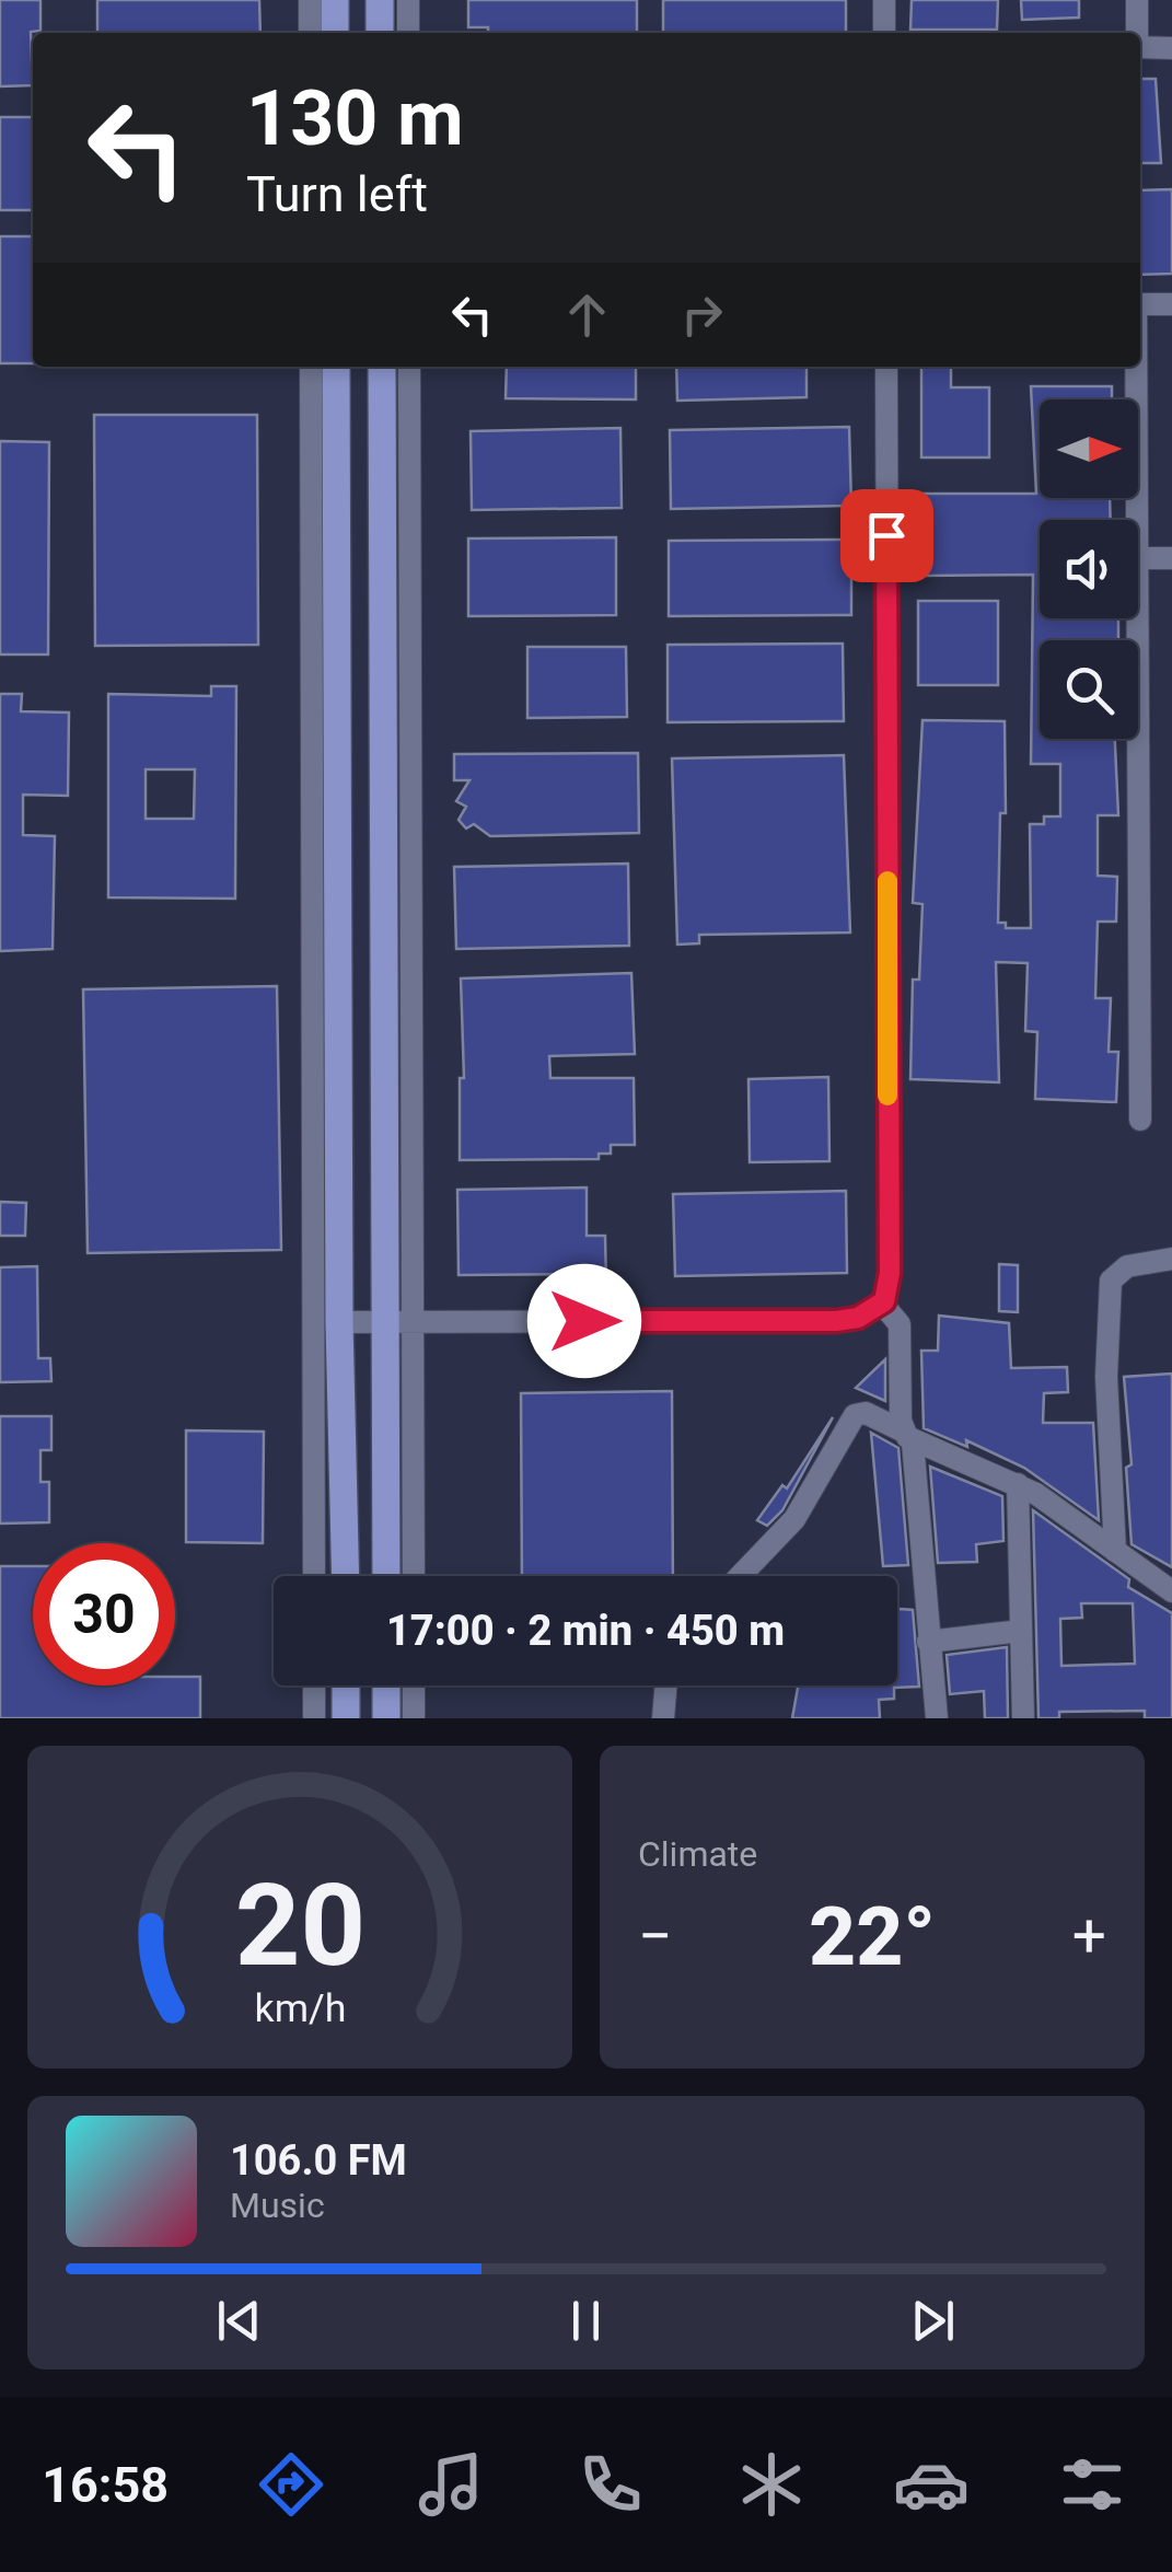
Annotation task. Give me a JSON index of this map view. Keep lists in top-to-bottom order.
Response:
{
  "north": "right",
  "page": {
    "turn": ["130 m", "Turn left"],
    "limit": "30",
    "trip": "17:00 · 2 min · 450 m",
    "tile": "Climate",
    "heat": ["−", "22°", "+"],
    "song": ["106.0 FM", "Music"],
    "tabs": "16:58",
    "gauge": ["20", "km/h"]
  }
}
